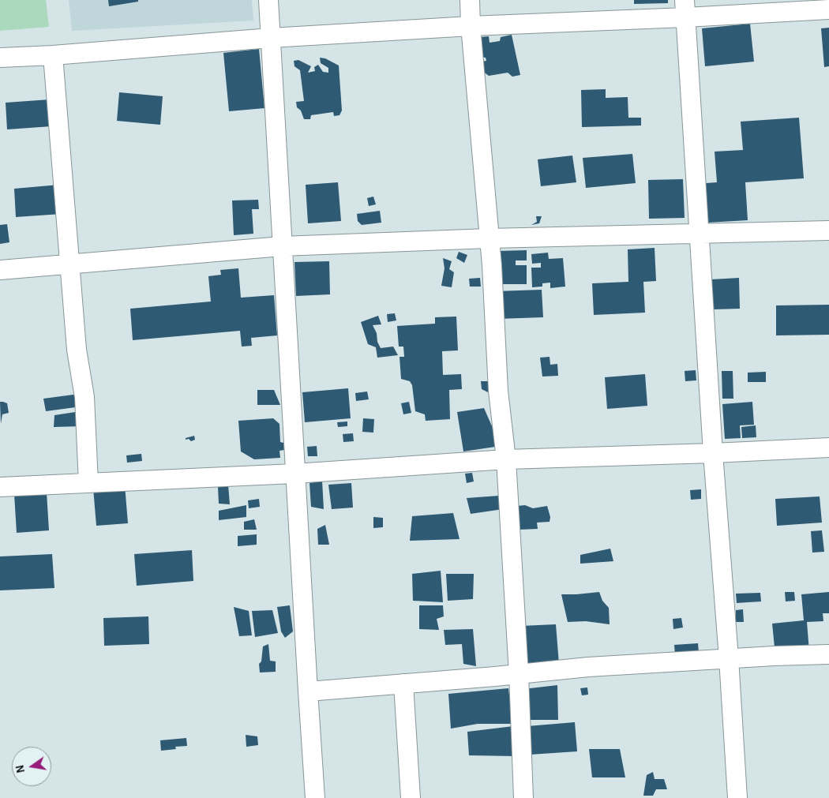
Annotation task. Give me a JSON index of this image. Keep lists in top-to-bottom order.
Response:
{
  "north": "left"
}
